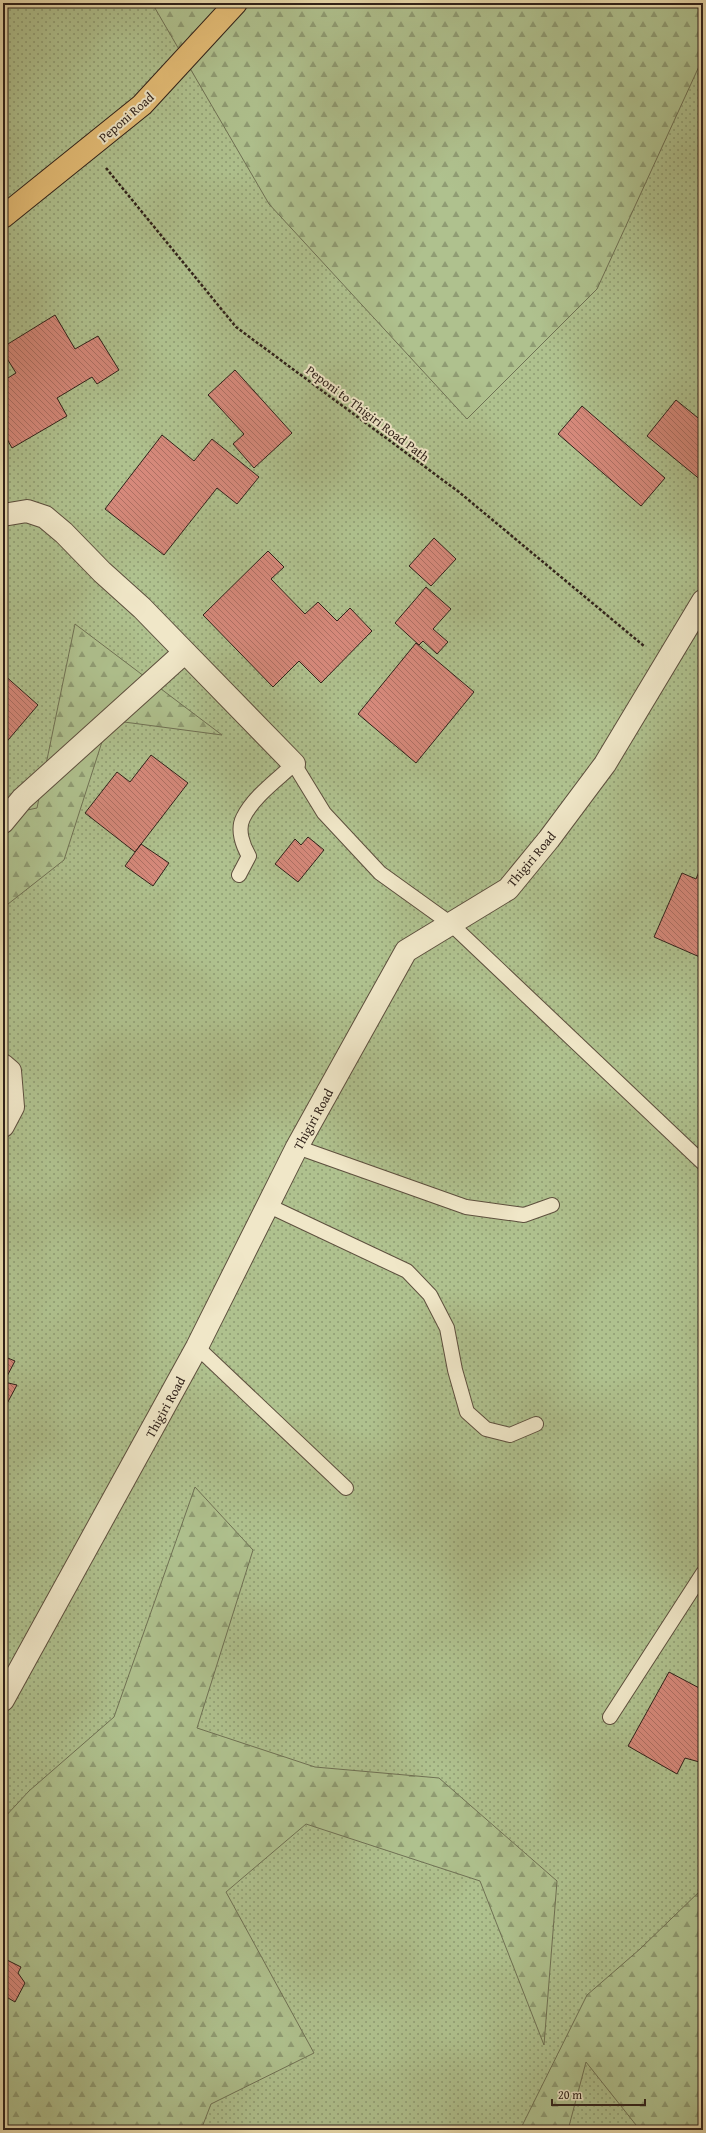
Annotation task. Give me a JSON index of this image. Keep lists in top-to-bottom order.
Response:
{
  "streets": {
    "main road": ["Peponi Road"],
    "street": ["Thigiri Road"],
    "path": ["Peponi to Thigiri Road Path"]
  },
  "crossings": [
    ["Peponi Road", "Peponi to Thigiri Road Path"],
    ["Peponi to Thigiri Road Path", "Thigiri Road"]
  ],
  "scale_bar": "20 m"
}
